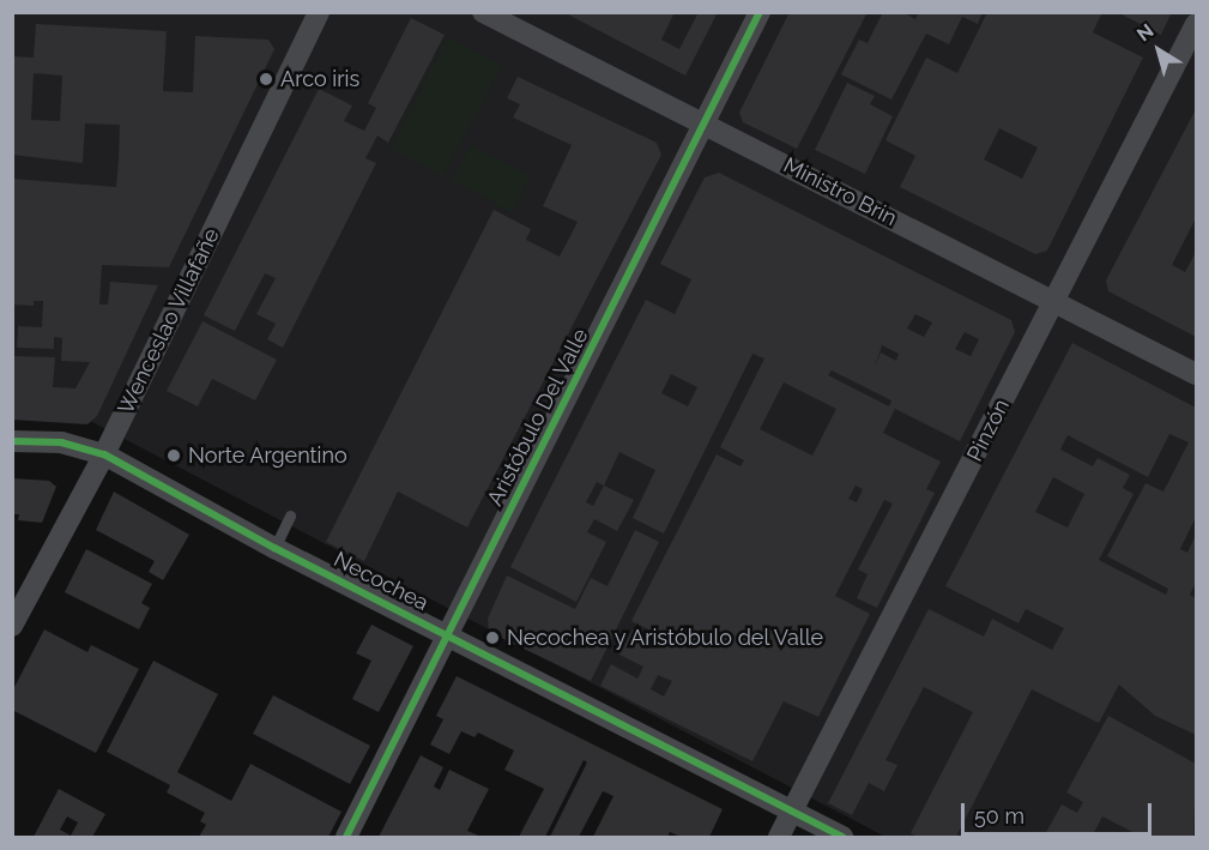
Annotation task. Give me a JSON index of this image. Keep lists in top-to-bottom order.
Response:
{
  "streets": {
    "street": [
      "Ministro Brin",
      "Wenceslao Villafañe",
      "Aristóbulo Del Valle",
      "Pinzón",
      "Necochea"
    ]
  },
  "crossings": [
    ["Ministro Brin", "Aristóbulo Del Valle"],
    ["Ministro Brin", "Pinzón"],
    ["Wenceslao Villafañe", "Necochea"],
    ["Aristóbulo Del Valle", "Necochea"],
    ["Pinzón", "Necochea"]
  ],
  "places": ["Arco iris", "Norte Argentino", "Necochea y Aristóbulo del Valle"],
  "scale_bar": "50 m",
  "north": "top left"
}
